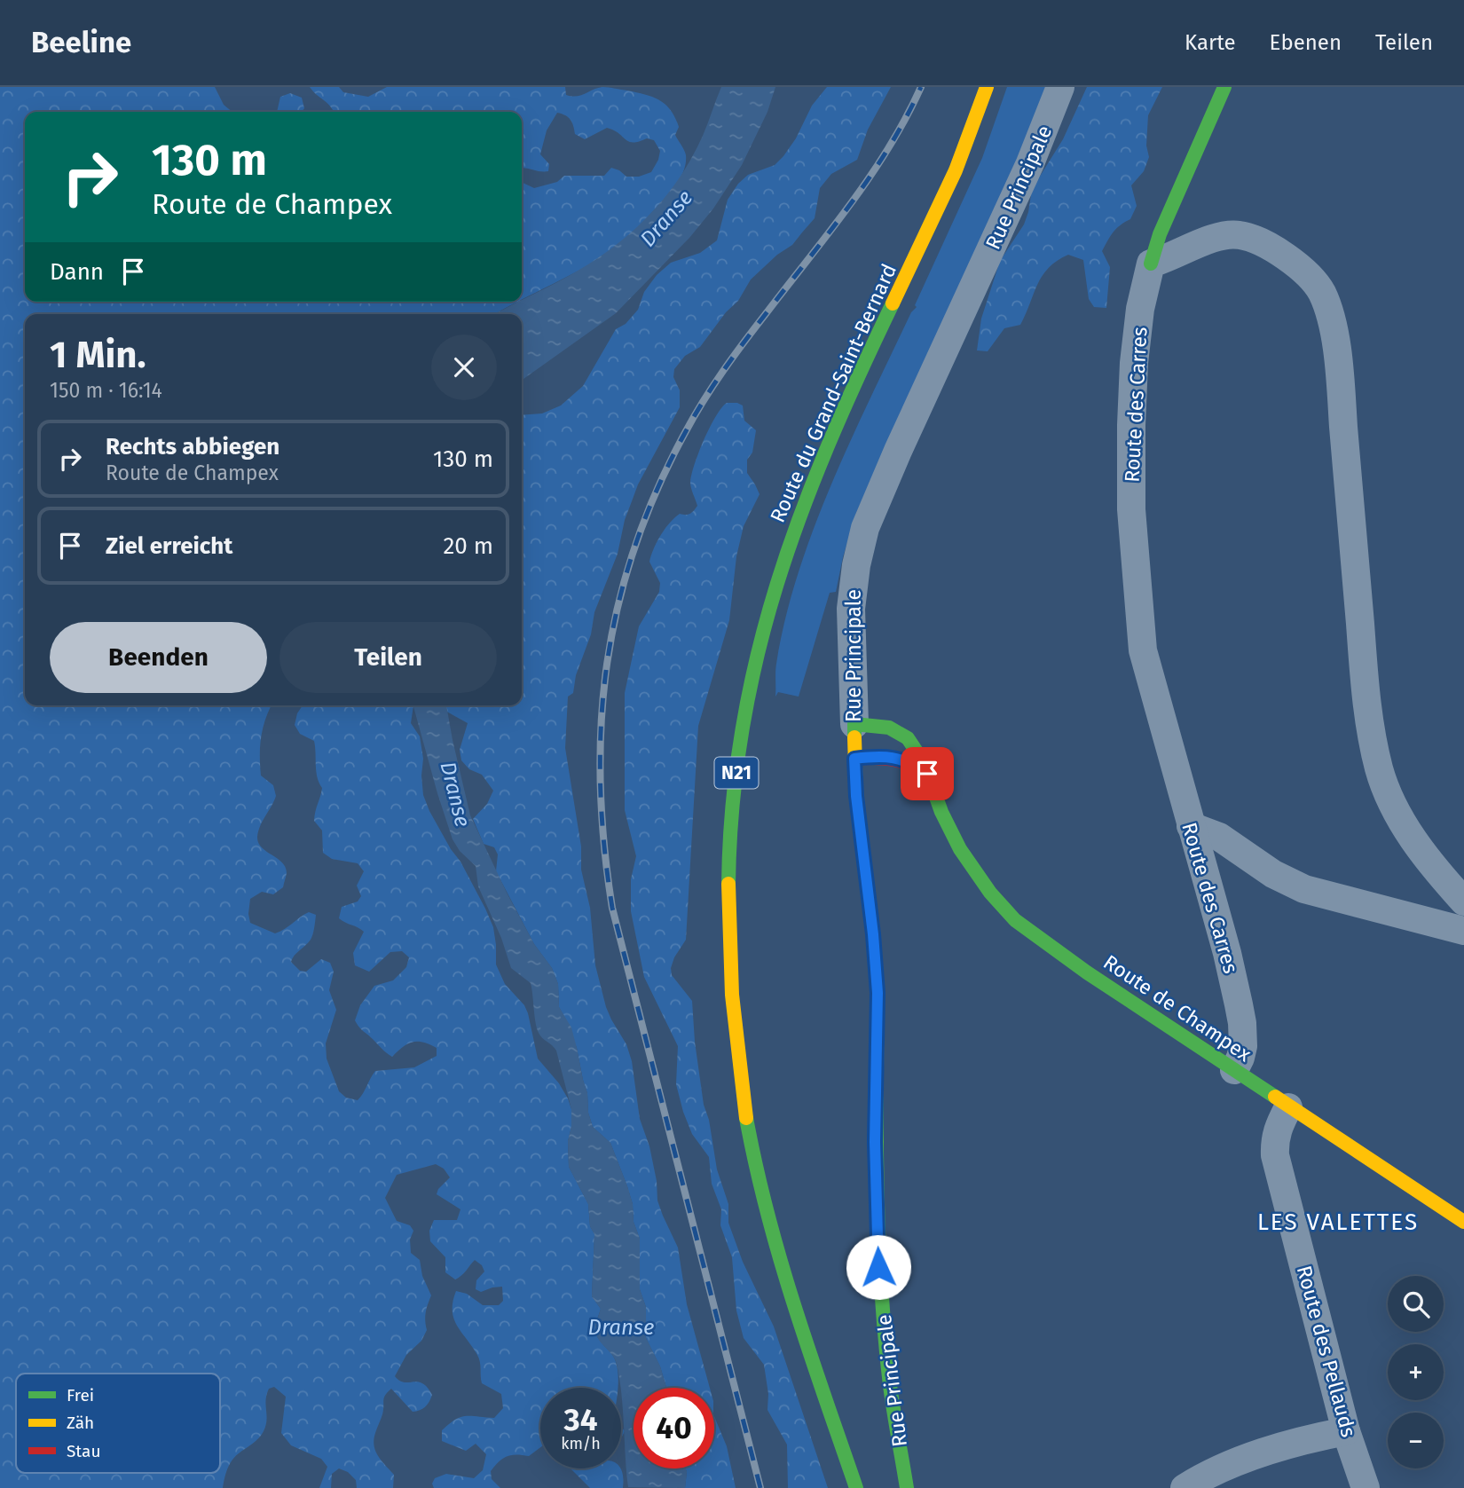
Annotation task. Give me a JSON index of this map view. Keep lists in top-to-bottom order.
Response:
{
  "streets": {
    "street": [
      "Rue Principale",
      "Route du Grand-Saint-Bernard",
      "Route des Carres",
      "N21",
      "Route de Champex",
      "Route des Pellauds"
    ]
  },
  "crossings": [
    ["Rue Principale", "Route de Champex"],
    ["Route des Carres", "Route de Champex"],
    ["Route de Champex", "Route des Pellauds"]
  ],
  "districts": ["LES VALETTES"],
  "water": ["Dranse"],
  "legend": ["Frei", "Zäh", "Stau"],
  "page": {
    "header": "Beeline",
    "nav": ["Karte", "Ebenen", "Teilen"],
    "turn": ["130 m", "Route de Champex"],
    "then": "Dann",
    "heading": ["1 Min.", "150 m · 16:14"],
    "list": [
      {
        "name": "Rechts abbiegen",
        "note": "Route de Champex",
        "value": "130 m"
      },
      {
        "name": "Ziel erreicht",
        "value": "20 m"
      }
    ],
    "buttons": ["Beenden", "Teilen"],
    "map_buttons": ["+", "−"],
    "speed": "34 km/h",
    "limit": "40"
  }
}
